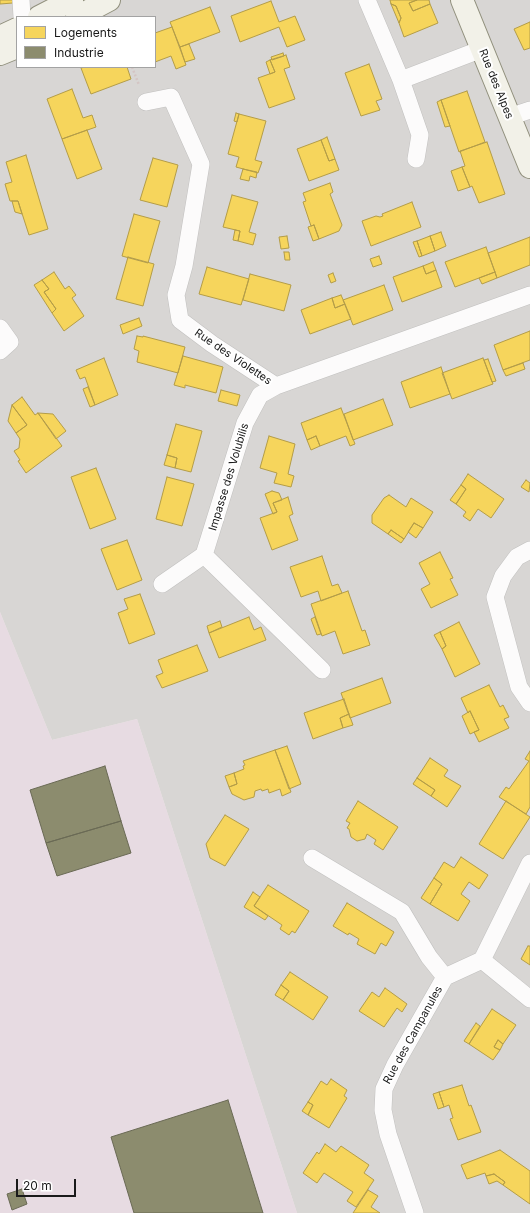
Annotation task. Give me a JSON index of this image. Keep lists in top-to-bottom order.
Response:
{
  "streets": {
    "street": [
      "Rue des Alpes",
      "Rue des Violettes",
      "Impasse des Volubilis",
      "Rue des Campanules"
    ]
  },
  "crossings": [
    ["Rue des Violettes", "Impasse des Volubilis"]
  ],
  "legend": ["Logements", "Industrie"],
  "scale_bar": "20 m"
}
